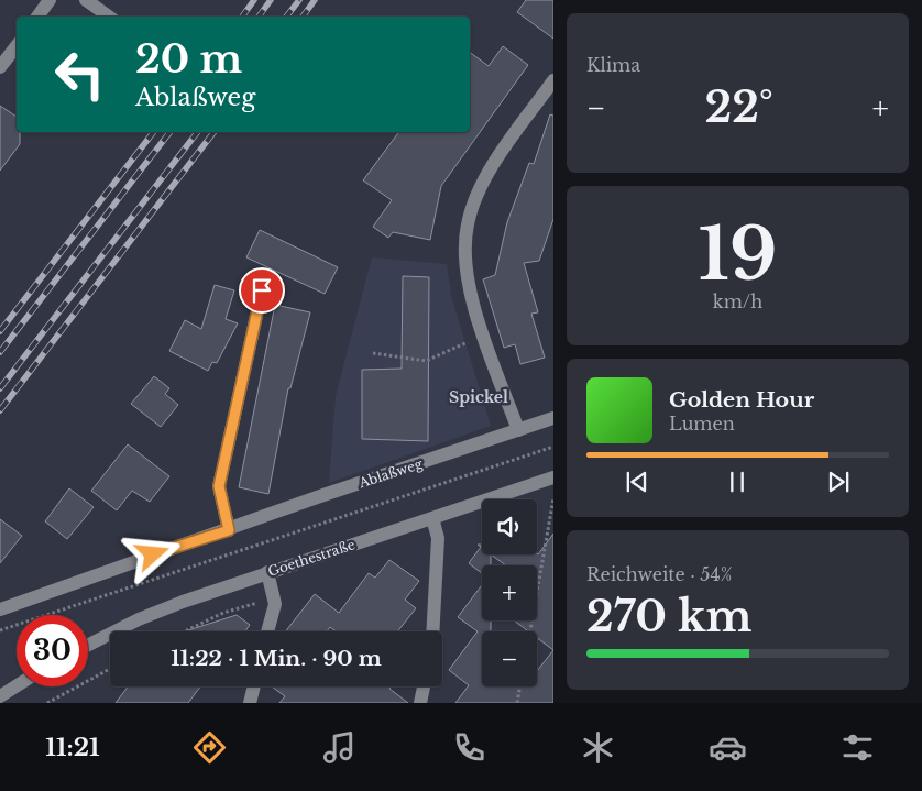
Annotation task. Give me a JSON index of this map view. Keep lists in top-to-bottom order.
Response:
{
  "streets": {
    "street": ["Ablaßweg", "Goethestraße"]
  },
  "districts": ["Spickel"],
  "page": {
    "tile": [
      "Klima",
      ["19", "km/h"],
      ["Reichweite · 54%", "270 km"]
    ],
    "turn": ["20 m", "Ablaßweg"],
    "heat": ["−", "22°", "+"],
    "song": ["Golden Hour", "Lumen"],
    "map_buttons": ["+", "−"],
    "limit": "30",
    "trip": "11:22 · 1 Min. · 90 m",
    "tabs": "11:21"
  }
}
